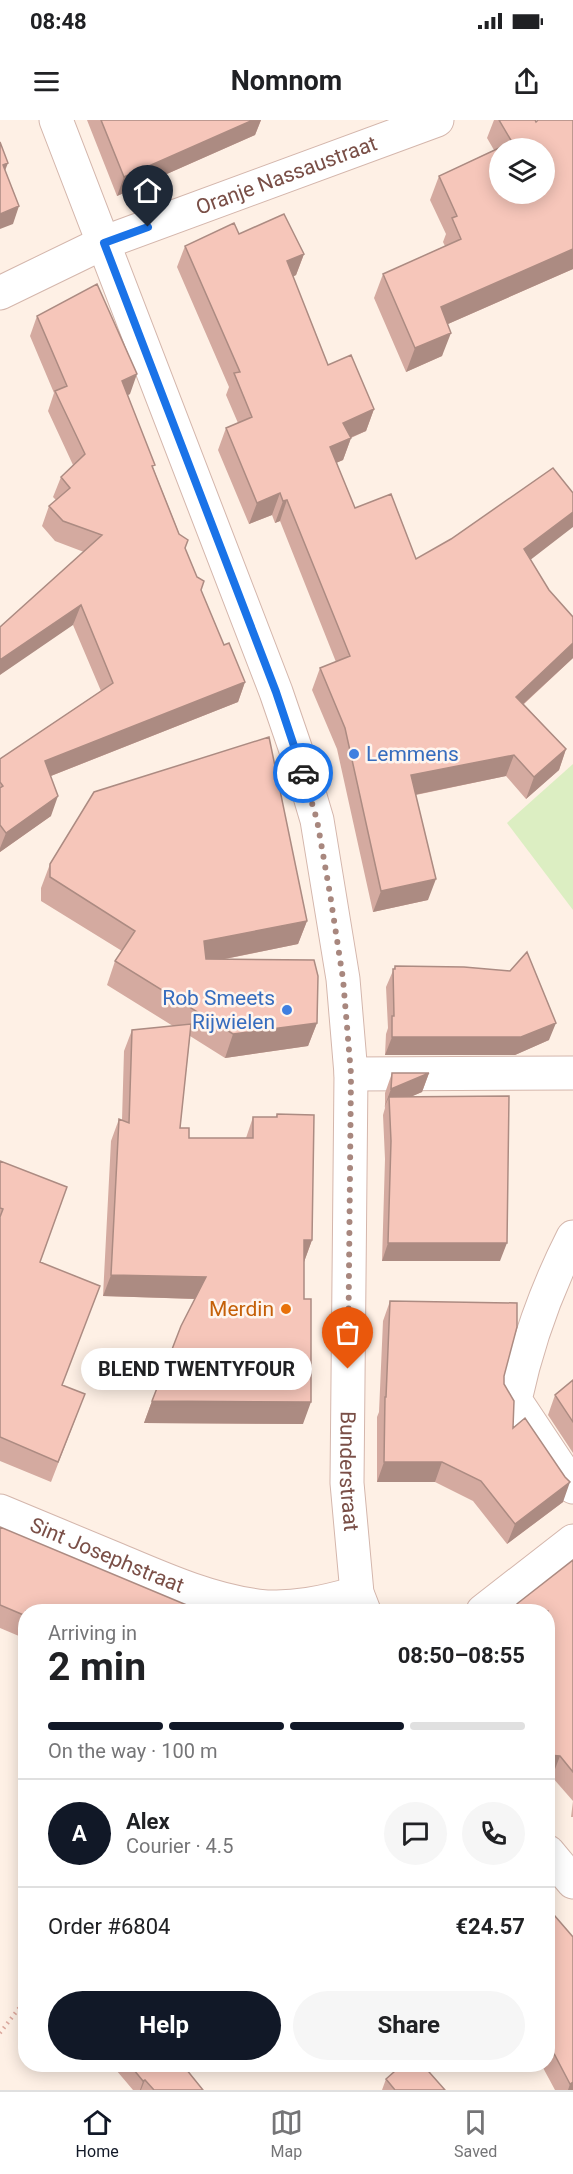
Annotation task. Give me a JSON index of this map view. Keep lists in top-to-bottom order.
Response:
{
  "streets": {
    "street": ["Oranje Nassaustraat", "Bunderstraat", "Sint Josephstraat"]
  },
  "crossings": [
    ["Oranje Nassaustraat", "Bunderstraat"],
    ["Bunderstraat", "Sint Josephstraat"]
  ],
  "places": [
    "Lemmens",
    "Rob Smeets Rijwielen",
    "Merdin",
    "BLEND TWENTYFOUR"
  ],
  "page": {
    "status": "08:48",
    "header": "Nomnom",
    "bubble": "BLEND TWENTYFOUR",
    "heading": ["2 min", "Arriving in", "08:50–08:55"],
    "panel": [
      "Alex",
      "Courier · 4.5",
      "Order #6804",
      "€24.57"
    ],
    "bar": "On the way · 100 m",
    "round": "A",
    "buttons": ["Help", "Share"],
    "tabs": ["Home", "Map", "Saved"]
  }
}
